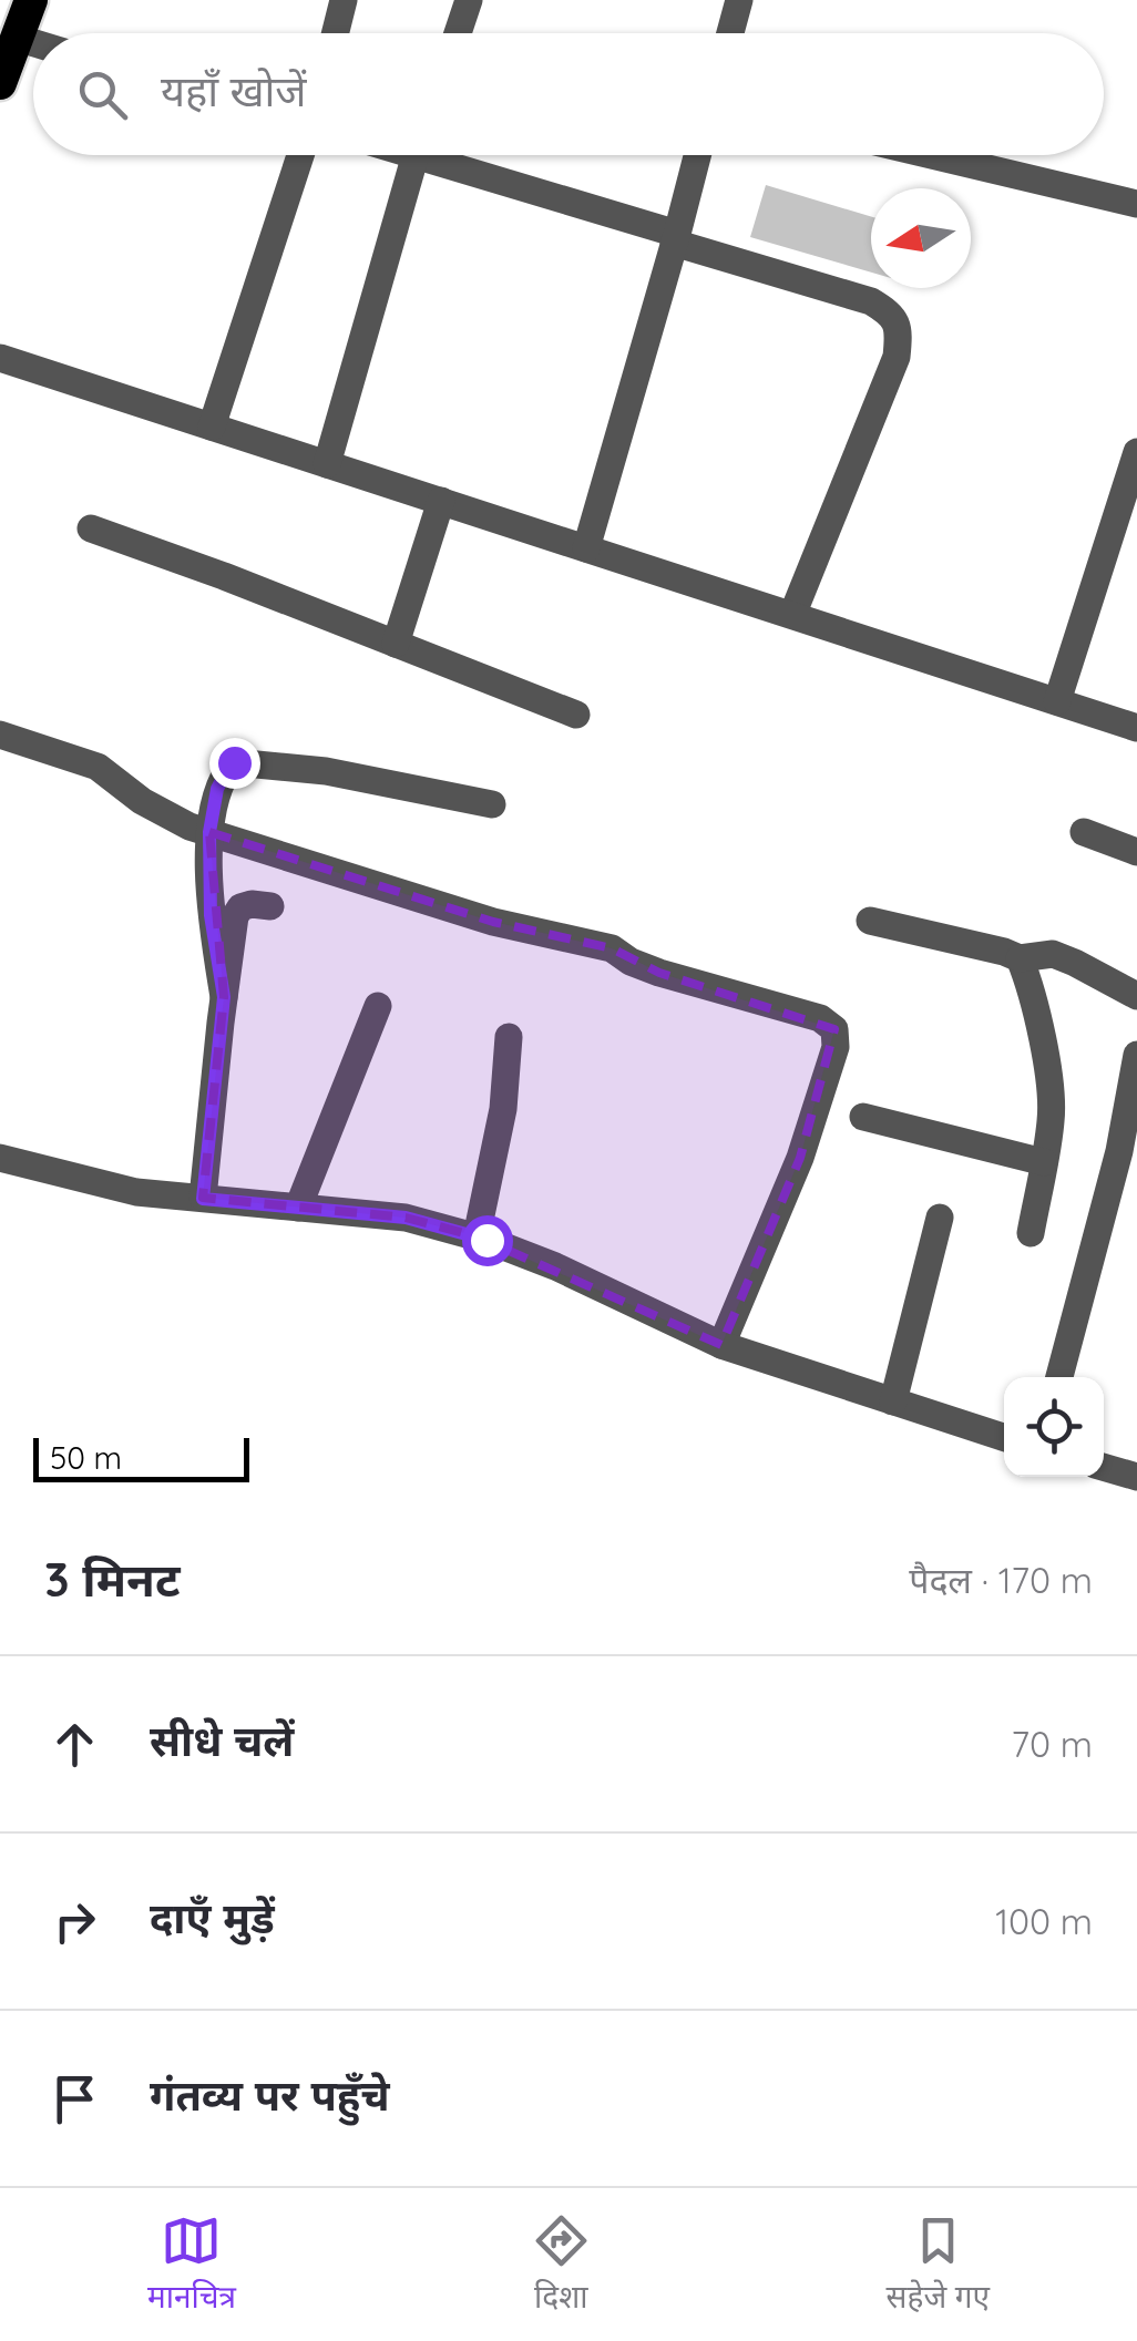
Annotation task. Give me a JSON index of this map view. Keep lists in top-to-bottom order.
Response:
{
  "scale_bar": "50 m",
  "north": "left",
  "page": {
    "search": "यहाँ खोजें",
    "scale": "50 m",
    "heading": ["3 मिनट", "पैदल · 170 m"],
    "list": [
      ["सीधे चलें", "70 m"],
      ["दाएँ मुड़ें", "100 m"],
      "गंतव्य पर पहुँचे"
    ],
    "nav": ["मानचित्र", "दिशा", "सहेजे गए"]
  }
}
